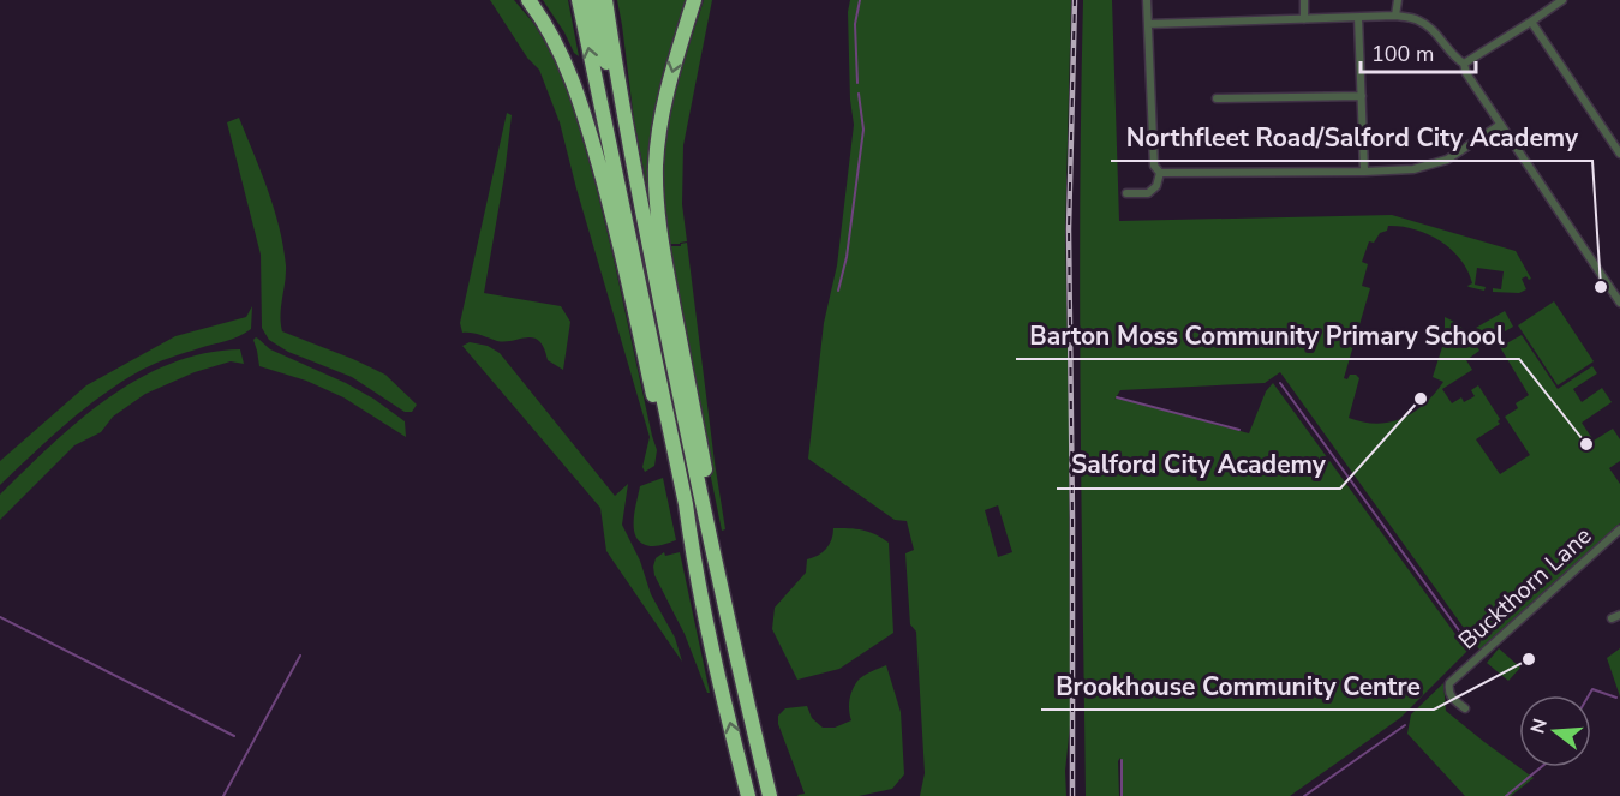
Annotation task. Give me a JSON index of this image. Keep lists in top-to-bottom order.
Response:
{
  "streets": {
    "street": ["Buckthorn Lane"]
  },
  "places": [
    "Northfleet Road/Salford City Academy",
    "Salford City Academy",
    "Barton Moss Community Primary School",
    "Brookhouse Community Centre"
  ],
  "scale_bar": "100 m",
  "north": "left"
}
